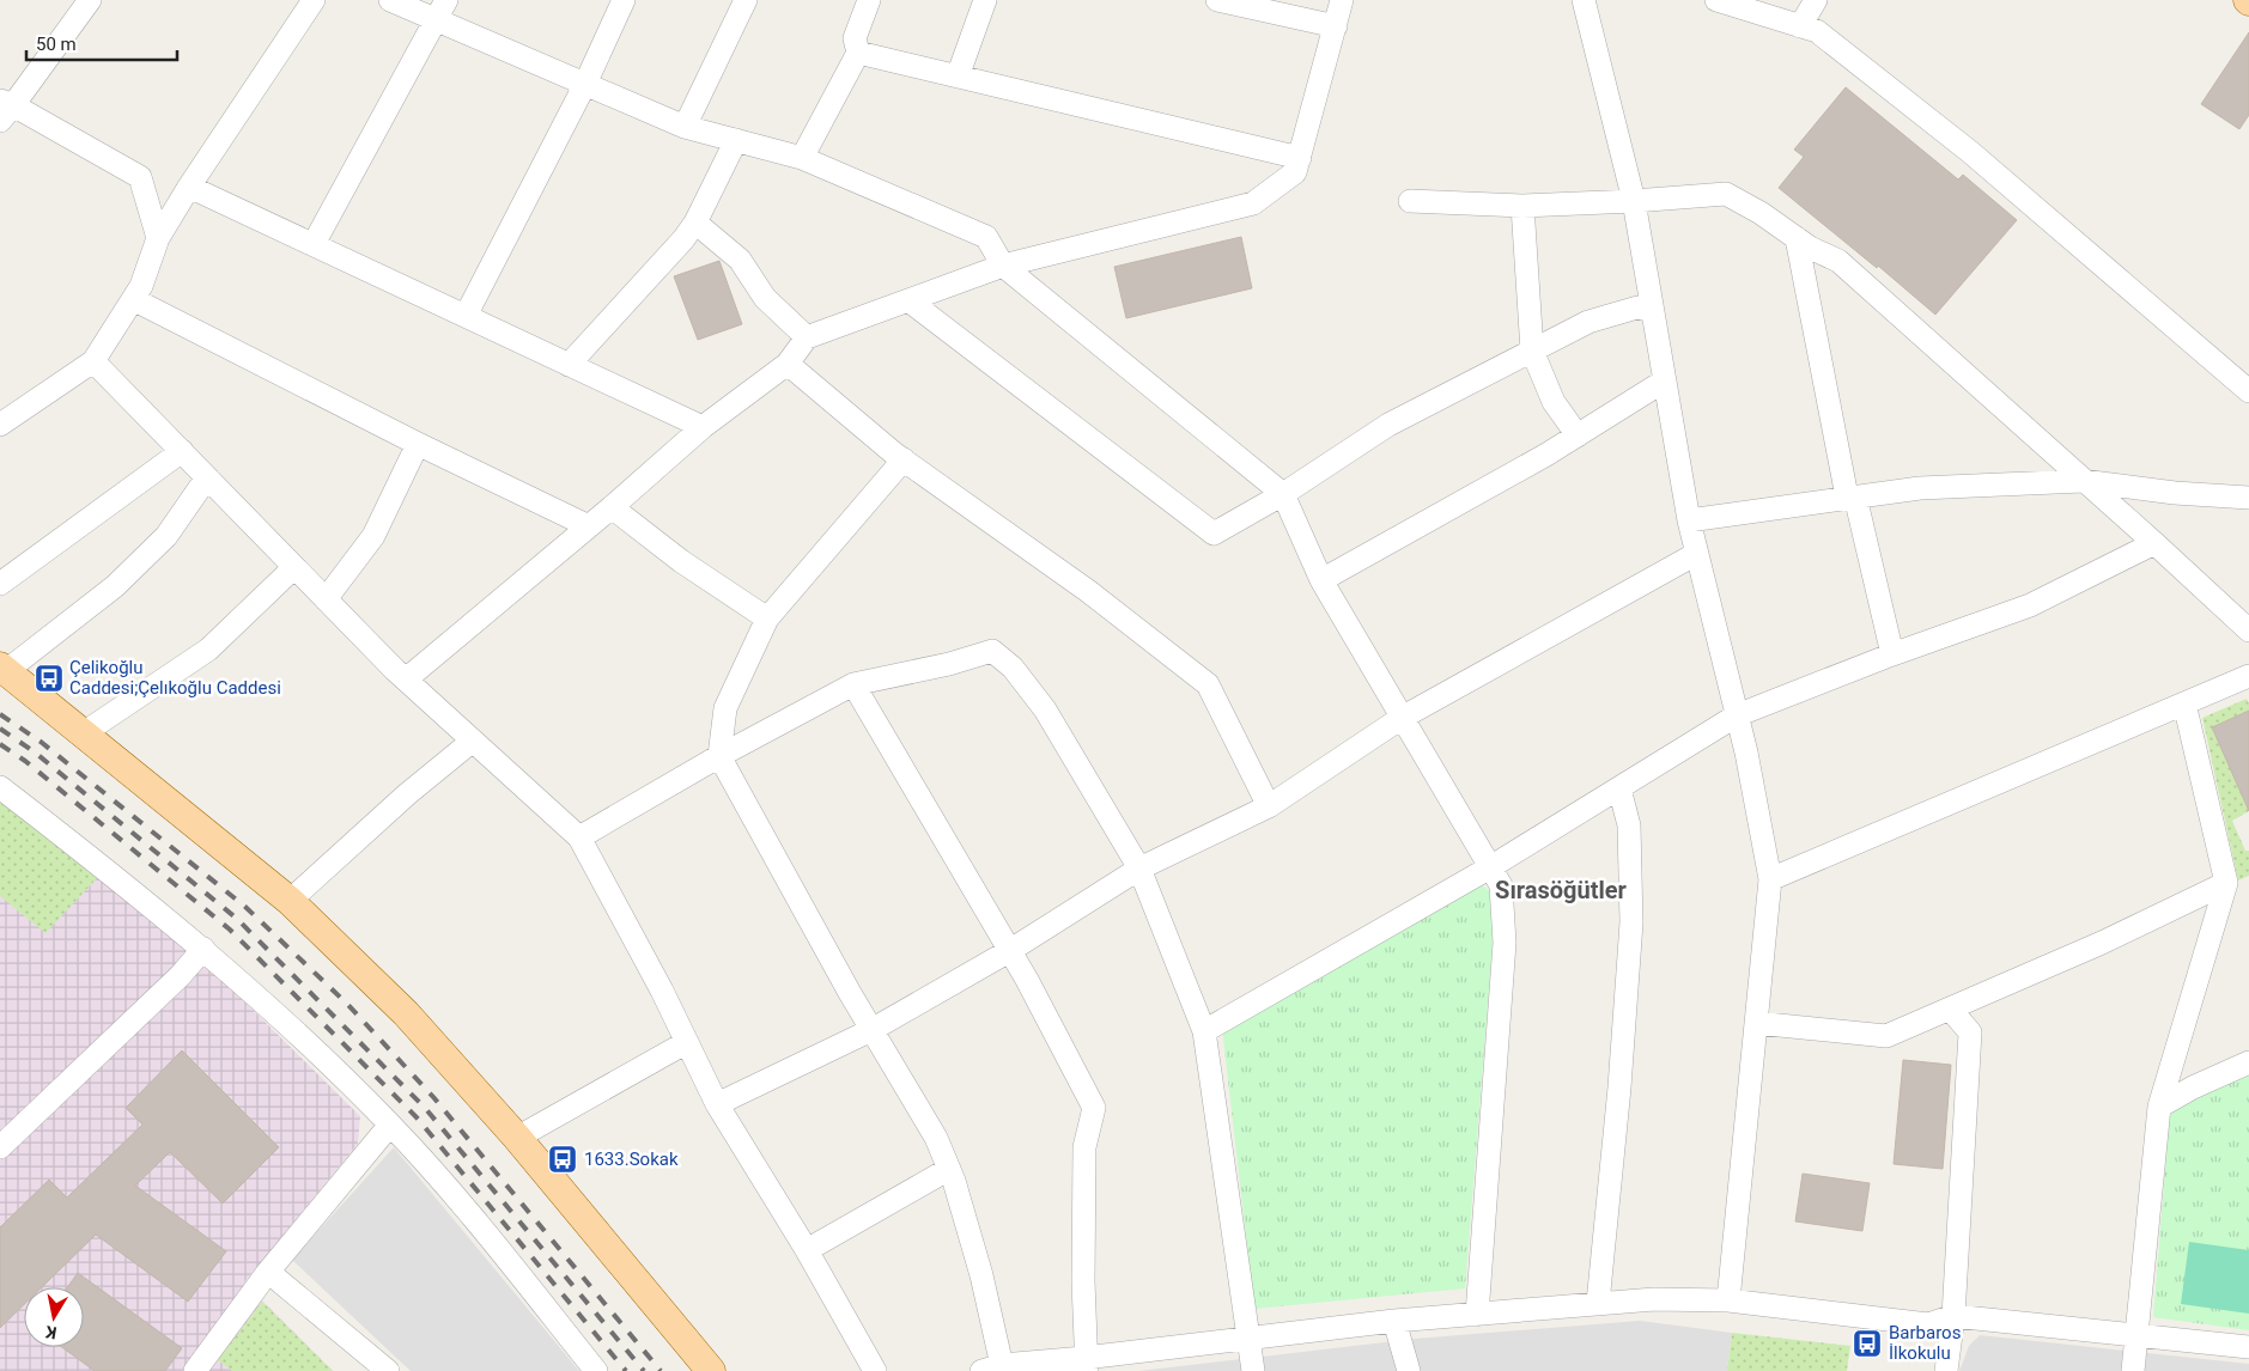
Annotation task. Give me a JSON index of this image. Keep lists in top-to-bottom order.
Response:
{
  "districts": ["Sırasöğütler"],
  "places": {
    "bus stop": ["Çelikoğlu Caddesi;Çelıkoğlu Caddesi", "1633.Sokak", "Barbaros İlkokulu"]
  },
  "scale_bar": "50 m",
  "north": "bottom"
}
